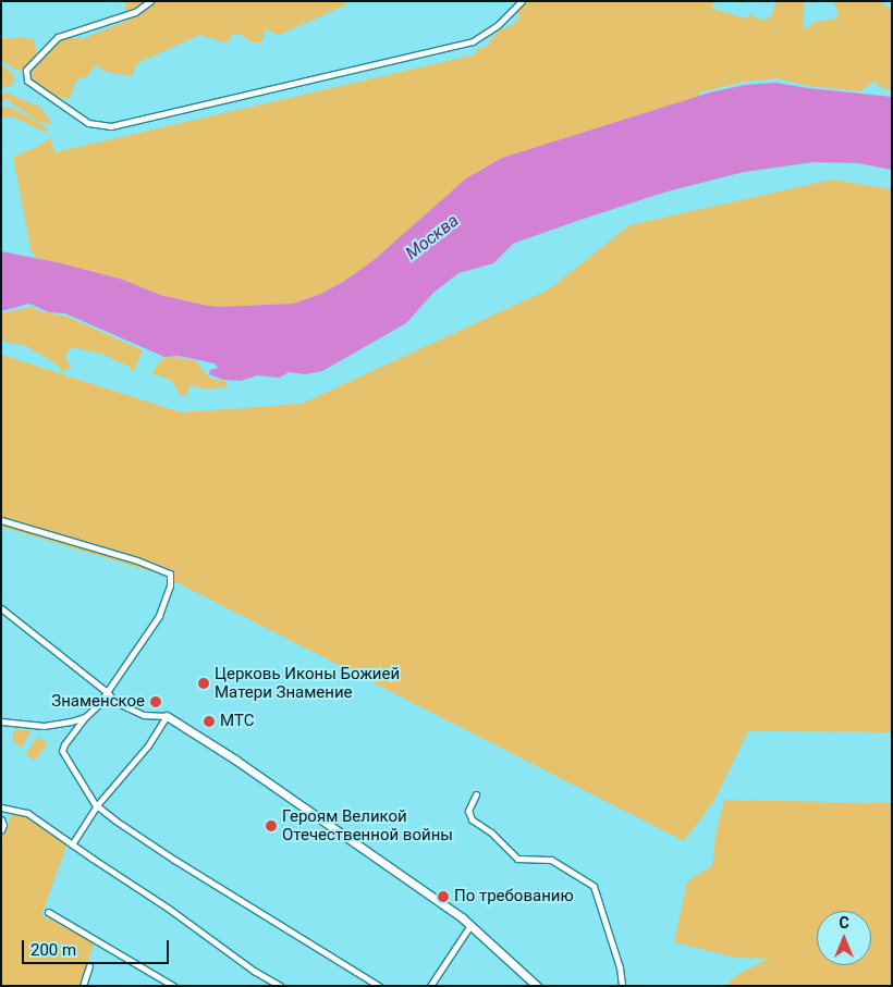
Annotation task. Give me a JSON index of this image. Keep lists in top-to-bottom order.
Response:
{
  "water": ["Москва"],
  "places": [
    "Церковь Иконы Божией Матери Знамение",
    "Знаменское",
    "МТС",
    "Героям Великой Отечественной войны",
    "По требованию"
  ],
  "scale_bar": "200 m",
  "north": "top"
}
